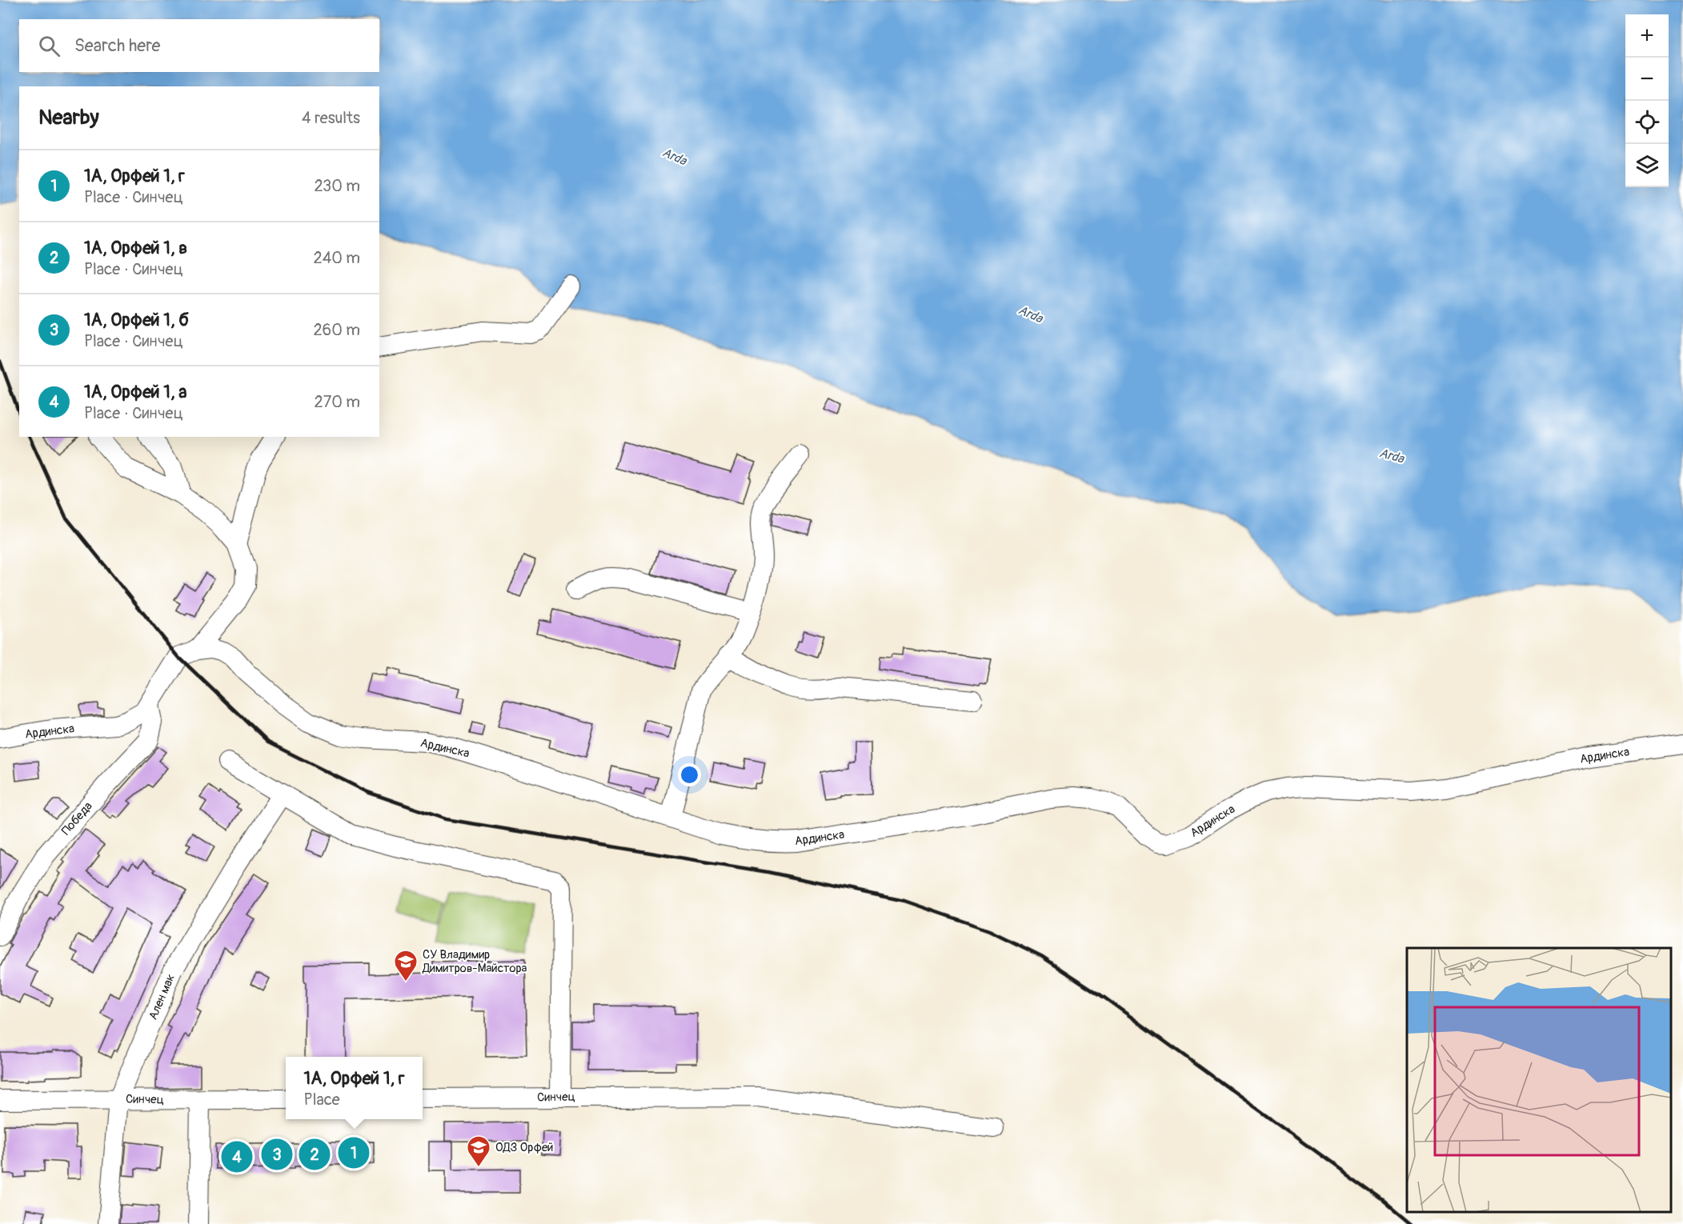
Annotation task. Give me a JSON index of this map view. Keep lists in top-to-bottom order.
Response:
{
  "streets": {
    "street": [
      "Ардинска",
      "Победа",
      "Ален мак",
      "Синчец"
    ]
  },
  "crossings": [
    ["Ардинска", "Победа"],
    ["Ален мак", "Синчец"]
  ],
  "water": ["Arda"],
  "places": {
    "school or university": ["СУ Владимир Димитров-Майстора", "ОДЗ Орфей"]
  },
  "page": {
    "map_buttons": ["+", "−"],
    "search": "Search here",
    "heading": ["Nearby", "4 results"],
    "list": [
      {
        "mark": "1",
        "name": "1А, Орфей 1, г",
        "note": "Place · Синчец",
        "value": "230 m"
      },
      {
        "mark": "2",
        "name": "1А, Орфей 1, в",
        "note": "Place · Синчец",
        "value": "240 m"
      },
      {
        "mark": "3",
        "name": "1А, Орфей 1, б",
        "note": "Place · Синчец",
        "value": "260 m"
      },
      {
        "mark": "4",
        "name": "1А, Орфей 1, а",
        "note": "Place · Синчец",
        "value": "270 m"
      }
    ],
    "popup": ["1А, Орфей 1, г", "Place"],
    "pins": [
      "1",
      "2",
      "3",
      "4"
    ]
  }
}
